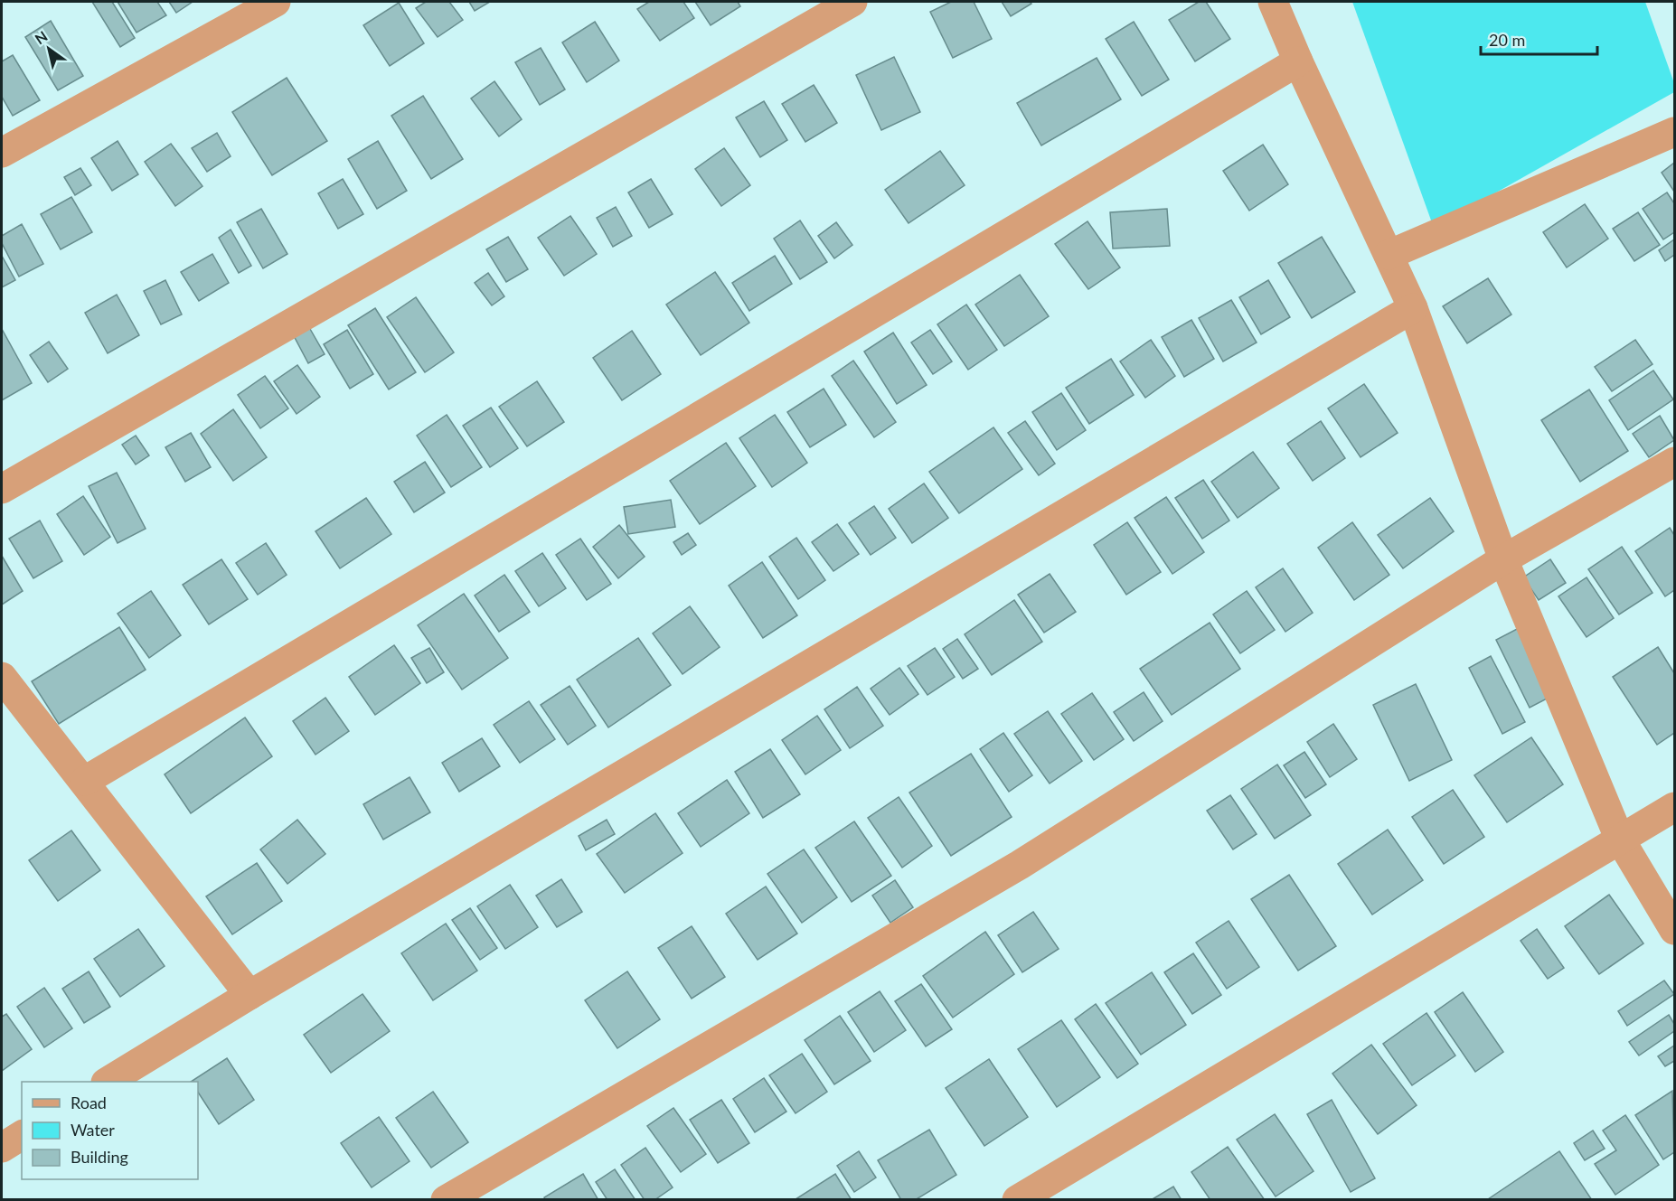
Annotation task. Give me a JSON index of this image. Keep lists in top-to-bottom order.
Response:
{
  "legend": ["Road", "Water", "Building"],
  "scale_bar": "20 m",
  "north": "top left"
}
